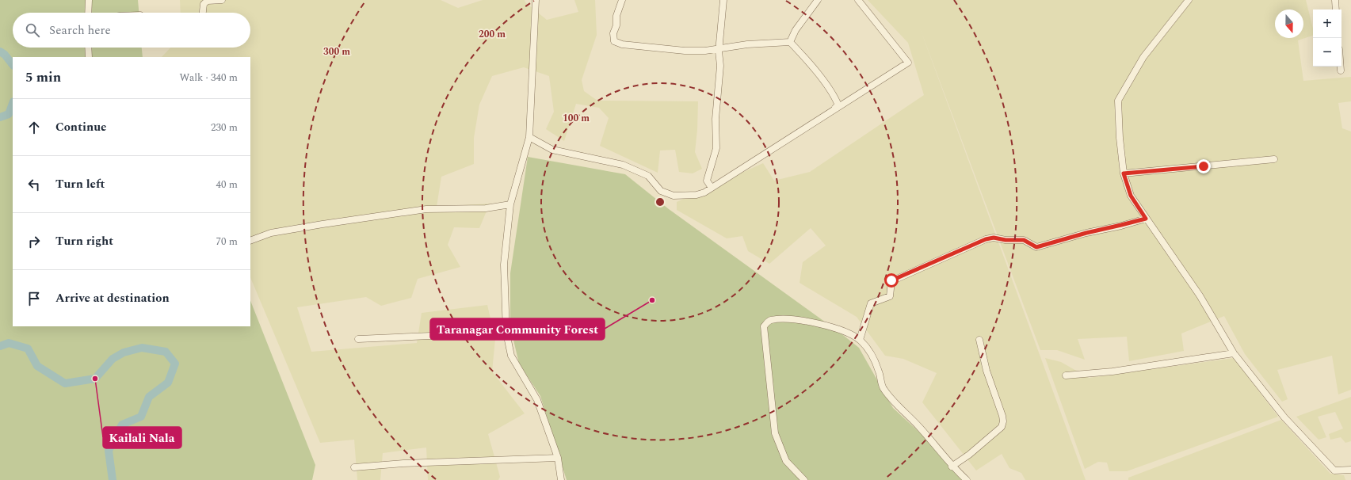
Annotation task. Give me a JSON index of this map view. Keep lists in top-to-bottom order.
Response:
{
  "places": ["Taranagar Community Forest", "Kailali Nala"],
  "north": "bottom",
  "page": {
    "map_buttons": ["+", "−"],
    "search": "Search here",
    "heading": ["5 min", "Walk · 340 m"],
    "list": [
      ["Continue", "230 m"],
      ["Turn left", "40 m"],
      ["Turn right", "70 m"],
      "Arrive at destination"
    ]
  },
  "rings": ["200 m", "300 m", "100 m"]
}
